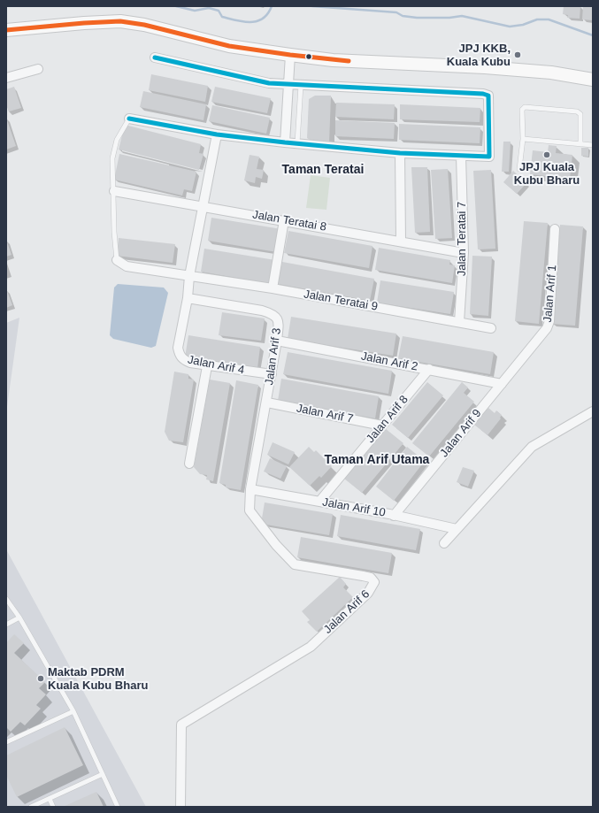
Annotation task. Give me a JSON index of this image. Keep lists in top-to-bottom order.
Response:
{
  "streets": {
    "street": [
      "Jalan Teratai 8",
      "Jalan Teratai 7",
      "Jalan Arif 1",
      "Jalan Teratai 9",
      "Jalan Arif 3",
      "Jalan Arif 2",
      "Jalan Arif 4",
      "Jalan Arif 7",
      "Jalan Arif 8",
      "Jalan Arif 9",
      "Jalan Arif 10",
      "Jalan Arif 6"
    ]
  },
  "crossings": [
    ["Jalan Teratai 8", "Jalan Teratai 7"],
    ["Jalan Teratai 8", "Jalan Arif 4"],
    ["Jalan Teratai 7", "Jalan Teratai 9"],
    ["Jalan Arif 1", "Jalan Arif 2"],
    ["Jalan Arif 1", "Jalan Arif 9"],
    ["Jalan Teratai 9", "Jalan Arif 4"],
    ["Jalan Arif 3", "Jalan Arif 2"],
    ["Jalan Arif 3", "Jalan Arif 4"],
    ["Jalan Arif 3", "Jalan Arif 7"],
    ["Jalan Arif 3", "Jalan Arif 6"],
    ["Jalan Arif 2", "Jalan Arif 8"],
    ["Jalan Arif 2", "Jalan Arif 9"],
    ["Jalan Arif 7", "Jalan Arif 8"],
    ["Jalan Arif 7", "Jalan Arif 6"],
    ["Jalan Arif 8", "Jalan Arif 10"],
    ["Jalan Arif 9", "Jalan Arif 10"],
    ["Jalan Arif 10", "Jalan Arif 6"]
  ],
  "districts": ["Taman Teratai", "Taman Arif Utama"],
  "places": ["JPJ KKB, Kuala Kubu", "JPJ Kuala Kubu Bharu", "Maktab PDRM Kuala Kubu Bharu"]
}
